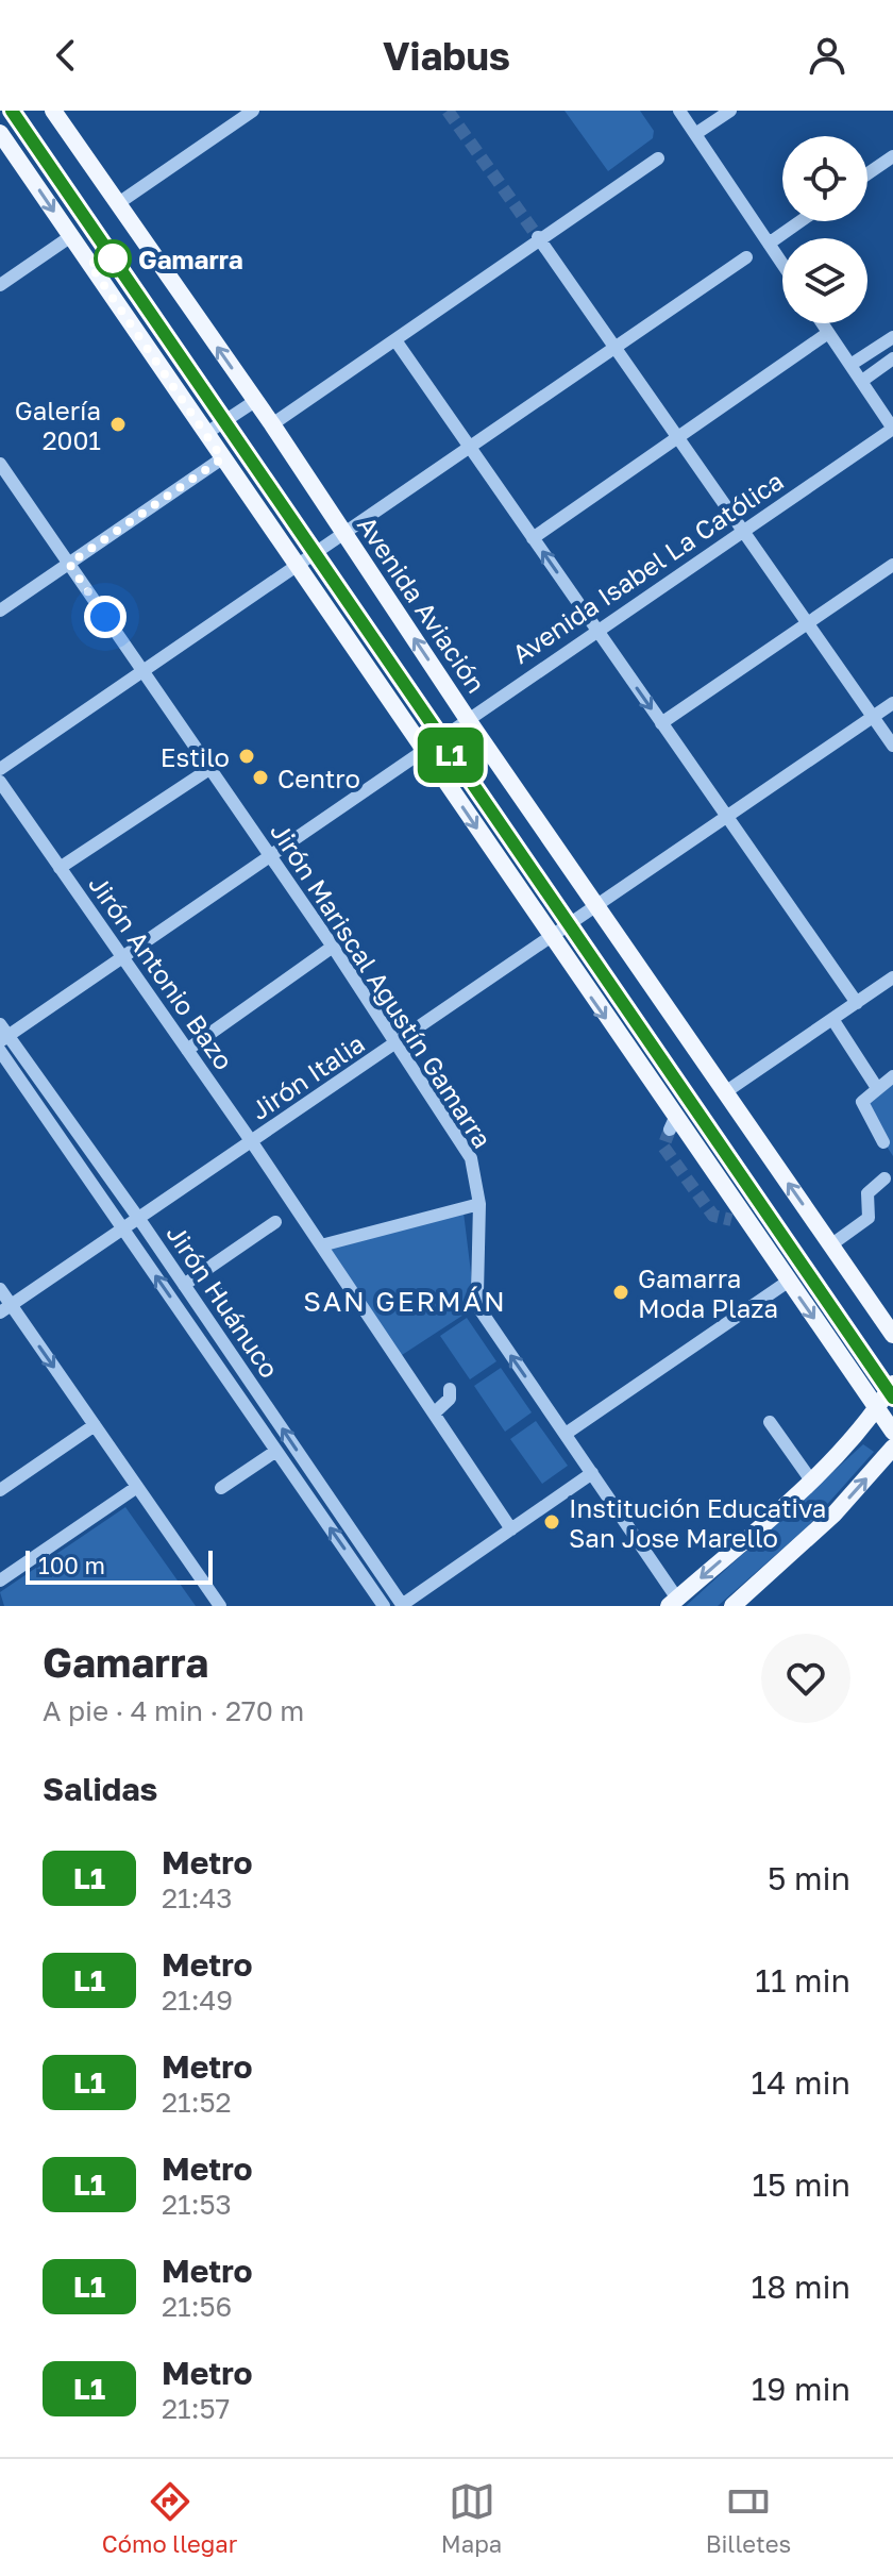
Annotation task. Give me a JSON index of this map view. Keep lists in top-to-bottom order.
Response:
{
  "streets": {
    "main road": ["Avenida Aviación"],
    "street": [
      "Avenida Isabel La Católica",
      "Jirón Antonio Bazo",
      "Jirón Mariscal Agustín Gamarra",
      "Jirón Italia",
      "Jirón Huánuco"
    ]
  },
  "crossings": [
    ["Avenida Isabel La Católica", "Avenida Aviación"],
    ["Avenida Isabel La Católica", "Jirón Antonio Bazo"],
    ["Avenida Isabel La Católica", "Jirón Mariscal Agustín Gamarra"],
    ["Avenida Isabel La Católica", "Jirón Huánuco"],
    ["Avenida Aviación", "Jirón Italia"],
    ["Jirón Antonio Bazo", "Jirón Italia"],
    ["Jirón Mariscal Agustín Gamarra", "Jirón Italia"],
    ["Jirón Italia", "Jirón Huánuco"]
  ],
  "districts": ["SAN GERMÁN"],
  "places": [
    "Gamarra",
    "Galería 2001",
    "Estilo",
    "Centro",
    "Gamarra Moda Plaza",
    "Institución Educativa San Jose Marello"
  ],
  "lines": ["metro line L1"],
  "scale_bar": "100 m",
  "page": {
    "header": "Viabus",
    "on_map": "L1",
    "scale": "100 m",
    "heading": [
      ["Gamarra", "A pie · 4 min · 270 m"],
      "Salidas"
    ],
    "list": [
      {
        "mark": "L1",
        "name": "Metro",
        "note": "21:43",
        "value": "5 min"
      },
      {
        "mark": "L1",
        "name": "Metro",
        "note": "21:49",
        "value": "11 min"
      },
      {
        "mark": "L1",
        "name": "Metro",
        "note": "21:52",
        "value": "14 min"
      },
      {
        "mark": "L1",
        "name": "Metro",
        "note": "21:53",
        "value": "15 min"
      },
      {
        "mark": "L1",
        "name": "Metro",
        "note": "21:56",
        "value": "18 min"
      },
      {
        "mark": "L1",
        "name": "Metro",
        "note": "21:57",
        "value": "19 min"
      }
    ],
    "tabs": ["Cómo llegar", "Mapa", "Billetes"]
  }
}
